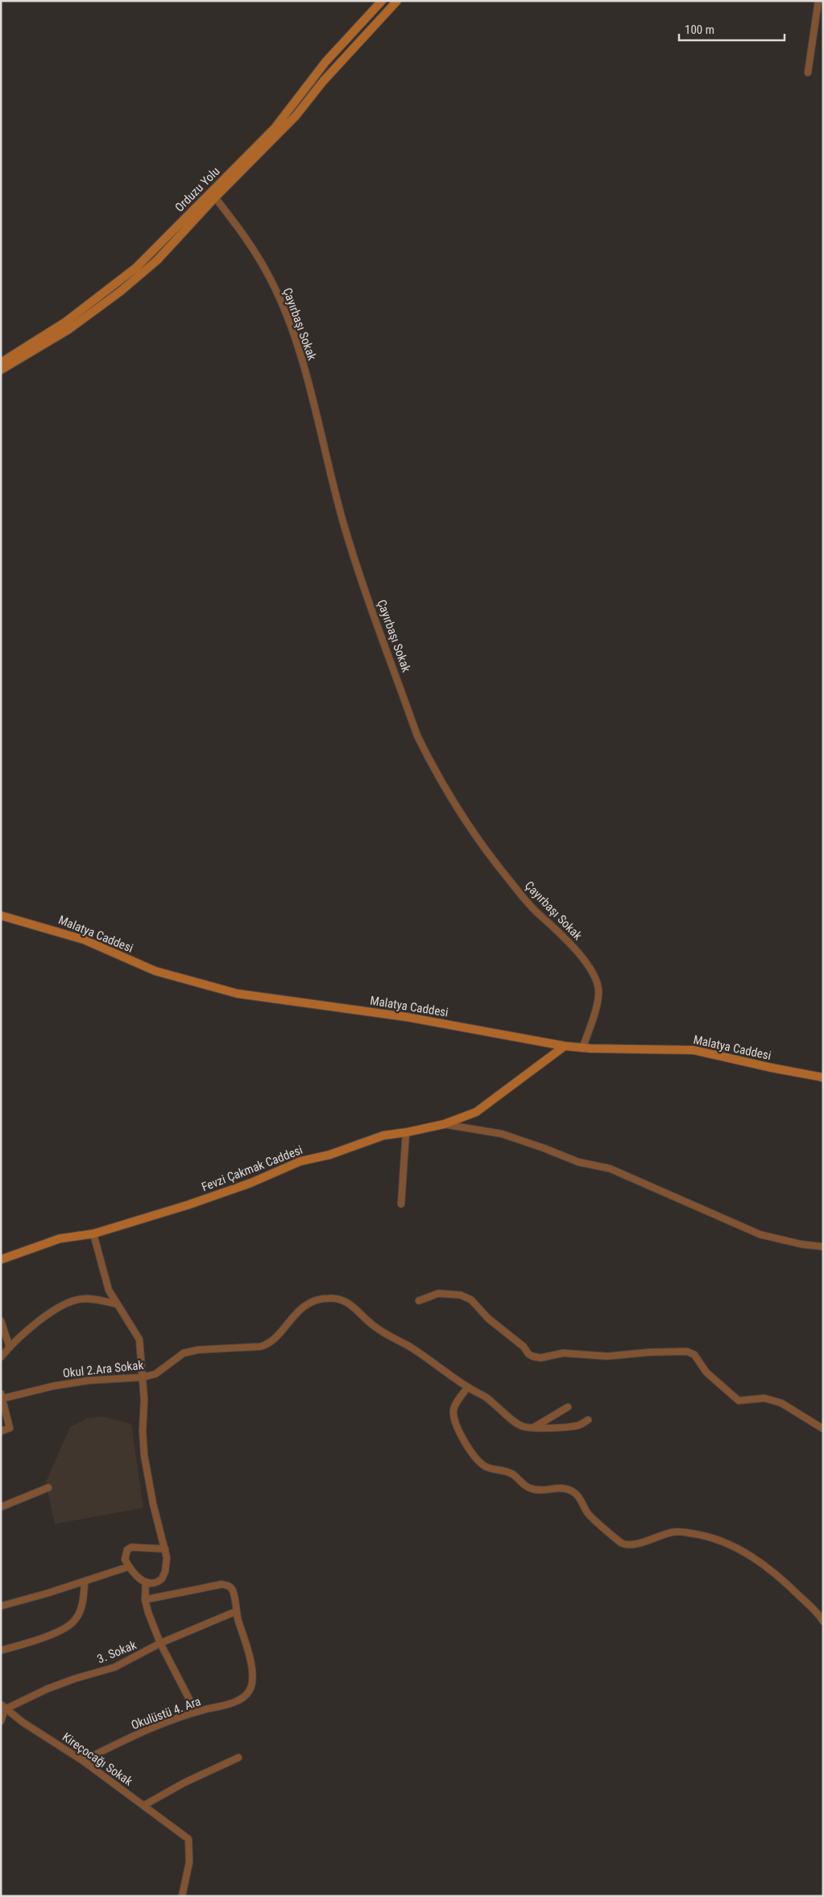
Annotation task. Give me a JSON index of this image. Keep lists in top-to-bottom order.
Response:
{
  "streets": {
    "street": [
      "Orduzu Yolu",
      "Çayırbaşı Sokak",
      "Malatya Caddesi",
      "Fevzi Çakmak Caddesi",
      "Okul 2.Ara Sokak",
      "3. Sokak",
      "Okulüstü 4. Ara",
      "Kireçocağı Sokak"
    ]
  },
  "crossings": [
    ["Çayırbaşı Sokak", "Malatya Caddesi"],
    ["Malatya Caddesi", "Fevzi Çakmak Caddesi"],
    ["3. Sokak", "Okulüstü 4. Ara"],
    ["3. Sokak", "Kireçocağı Sokak"],
    ["Okulüstü 4. Ara", "Kireçocağı Sokak"]
  ],
  "scale_bar": "100 m"
}
